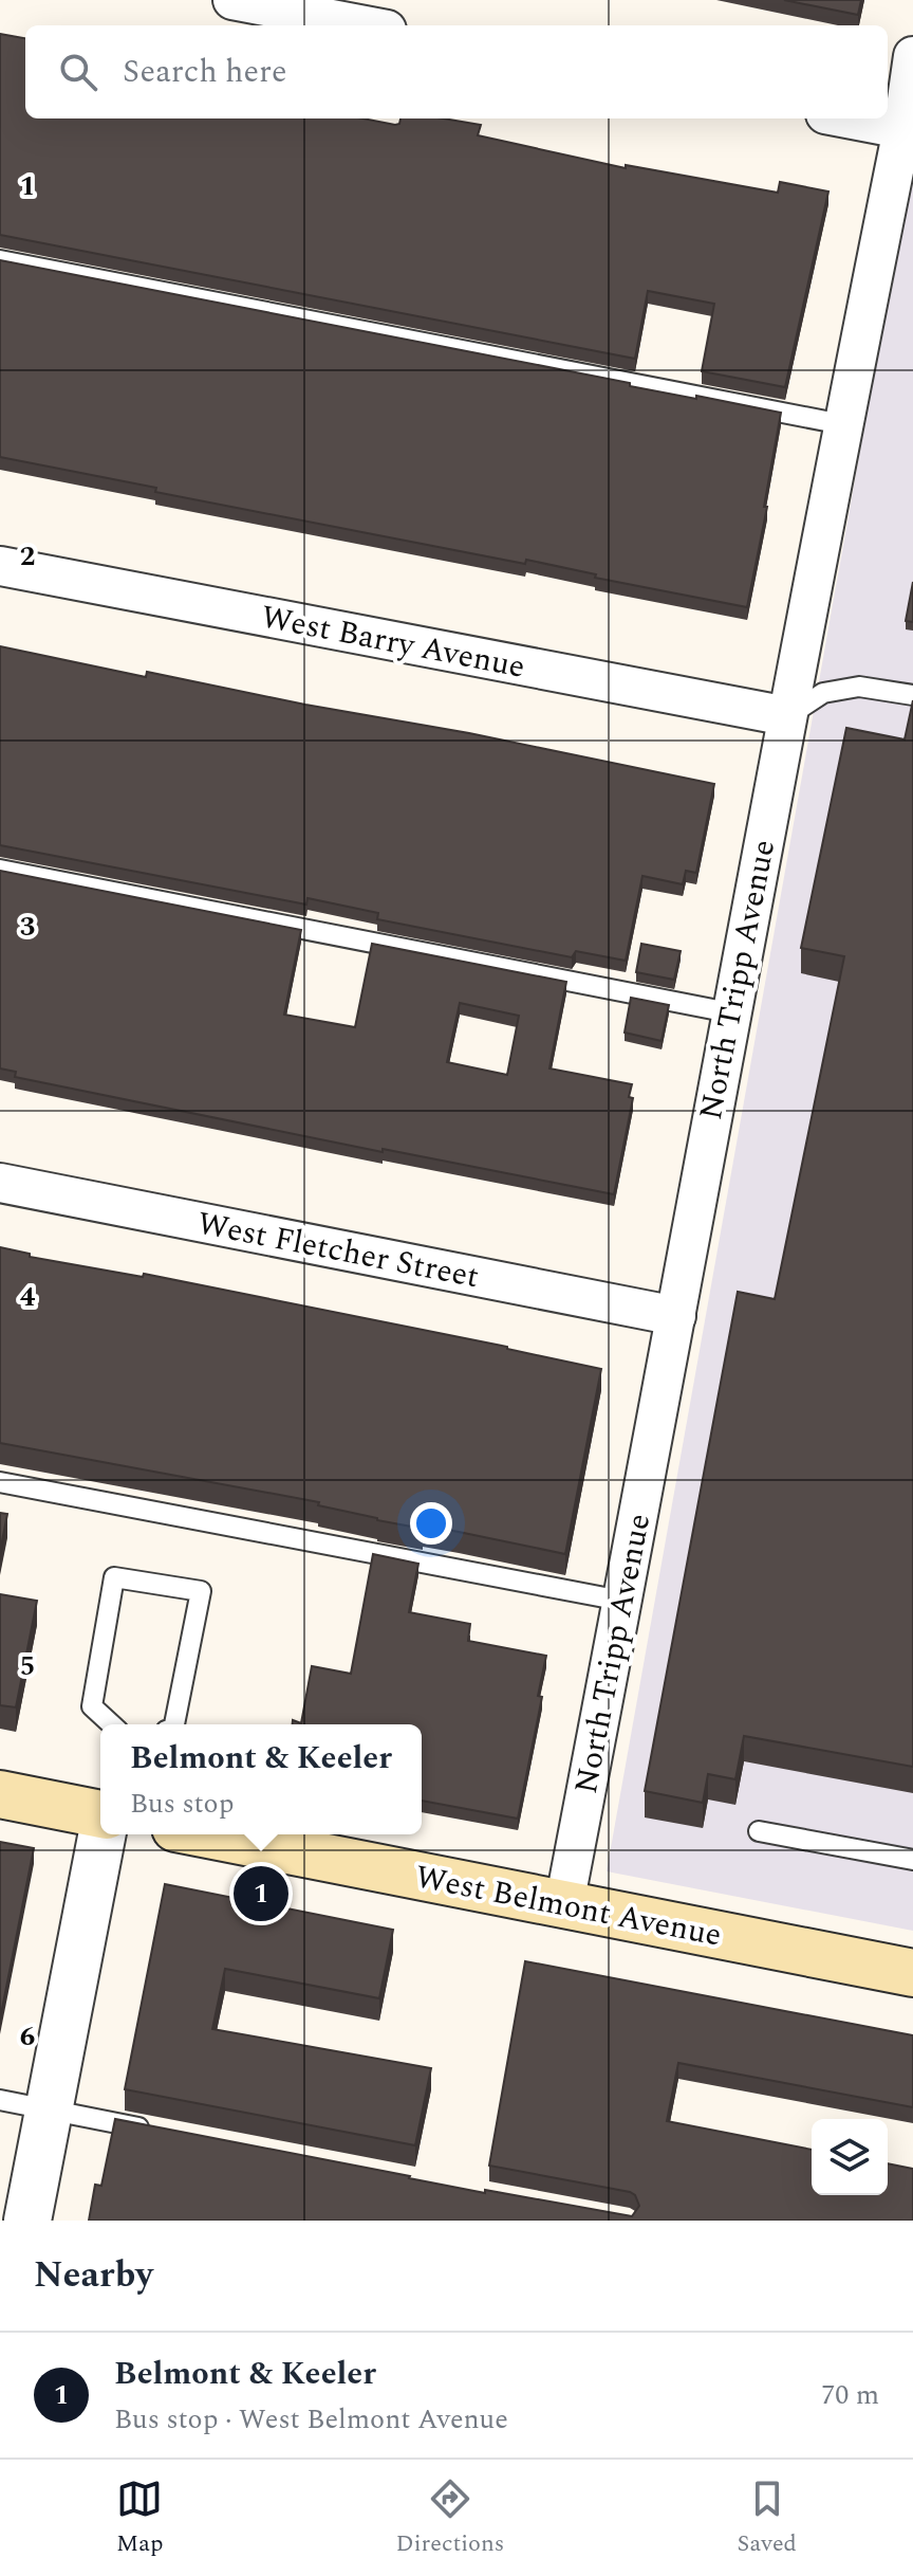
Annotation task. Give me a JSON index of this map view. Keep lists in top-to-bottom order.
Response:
{
  "streets": {
    "main road": ["West Belmont Avenue"],
    "street": ["West Barry Avenue", "North Tripp Avenue", "West Fletcher Street"]
  },
  "crossings": [
    ["West Barry Avenue", "North Tripp Avenue"],
    ["North Tripp Avenue", "West Fletcher Street"],
    ["North Tripp Avenue", "West Belmont Avenue"]
  ],
  "page": {
    "search": "Search here",
    "popup": ["Belmont & Keeler", "Bus stop"],
    "pins": "1",
    "heading": "Nearby",
    "list": [
      {
        "mark": "1",
        "name": "Belmont & Keeler",
        "note": "Bus stop · West Belmont Avenue",
        "value": "70 m"
      }
    ],
    "nav": ["Map", "Directions", "Saved"]
  },
  "grid": {
    "rows": [
      "1",
      "2",
      "3",
      "4",
      "5",
      "6"
    ]
  }
}
